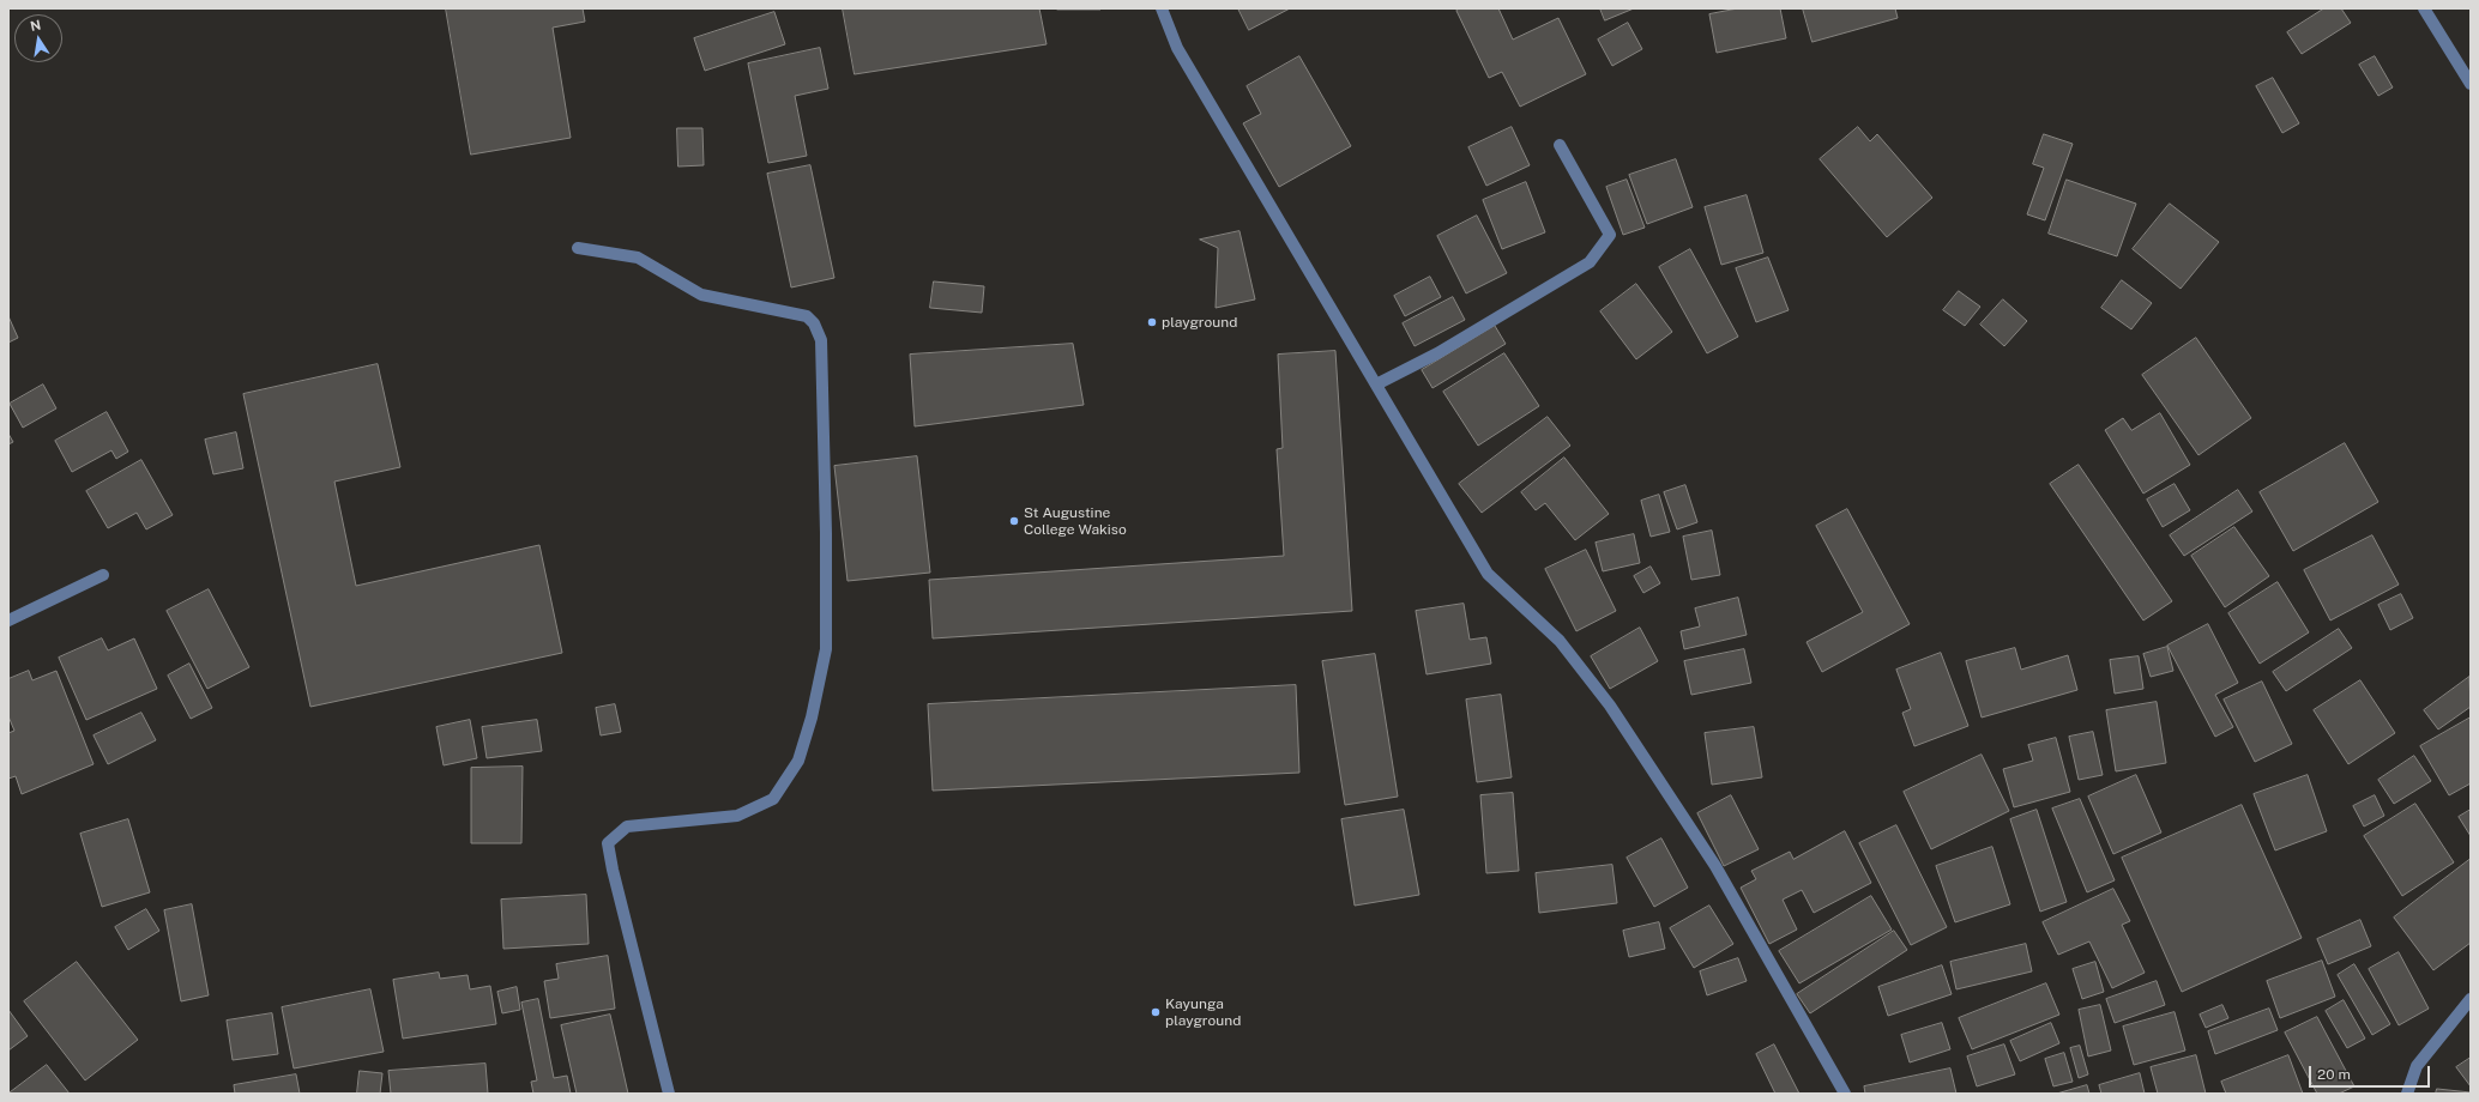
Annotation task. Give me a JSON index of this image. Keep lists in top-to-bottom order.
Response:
{
  "places": ["playground", "St Augustine College Wakiso", "Kayunga playground"],
  "scale_bar": "20 m",
  "north": "top"
}
